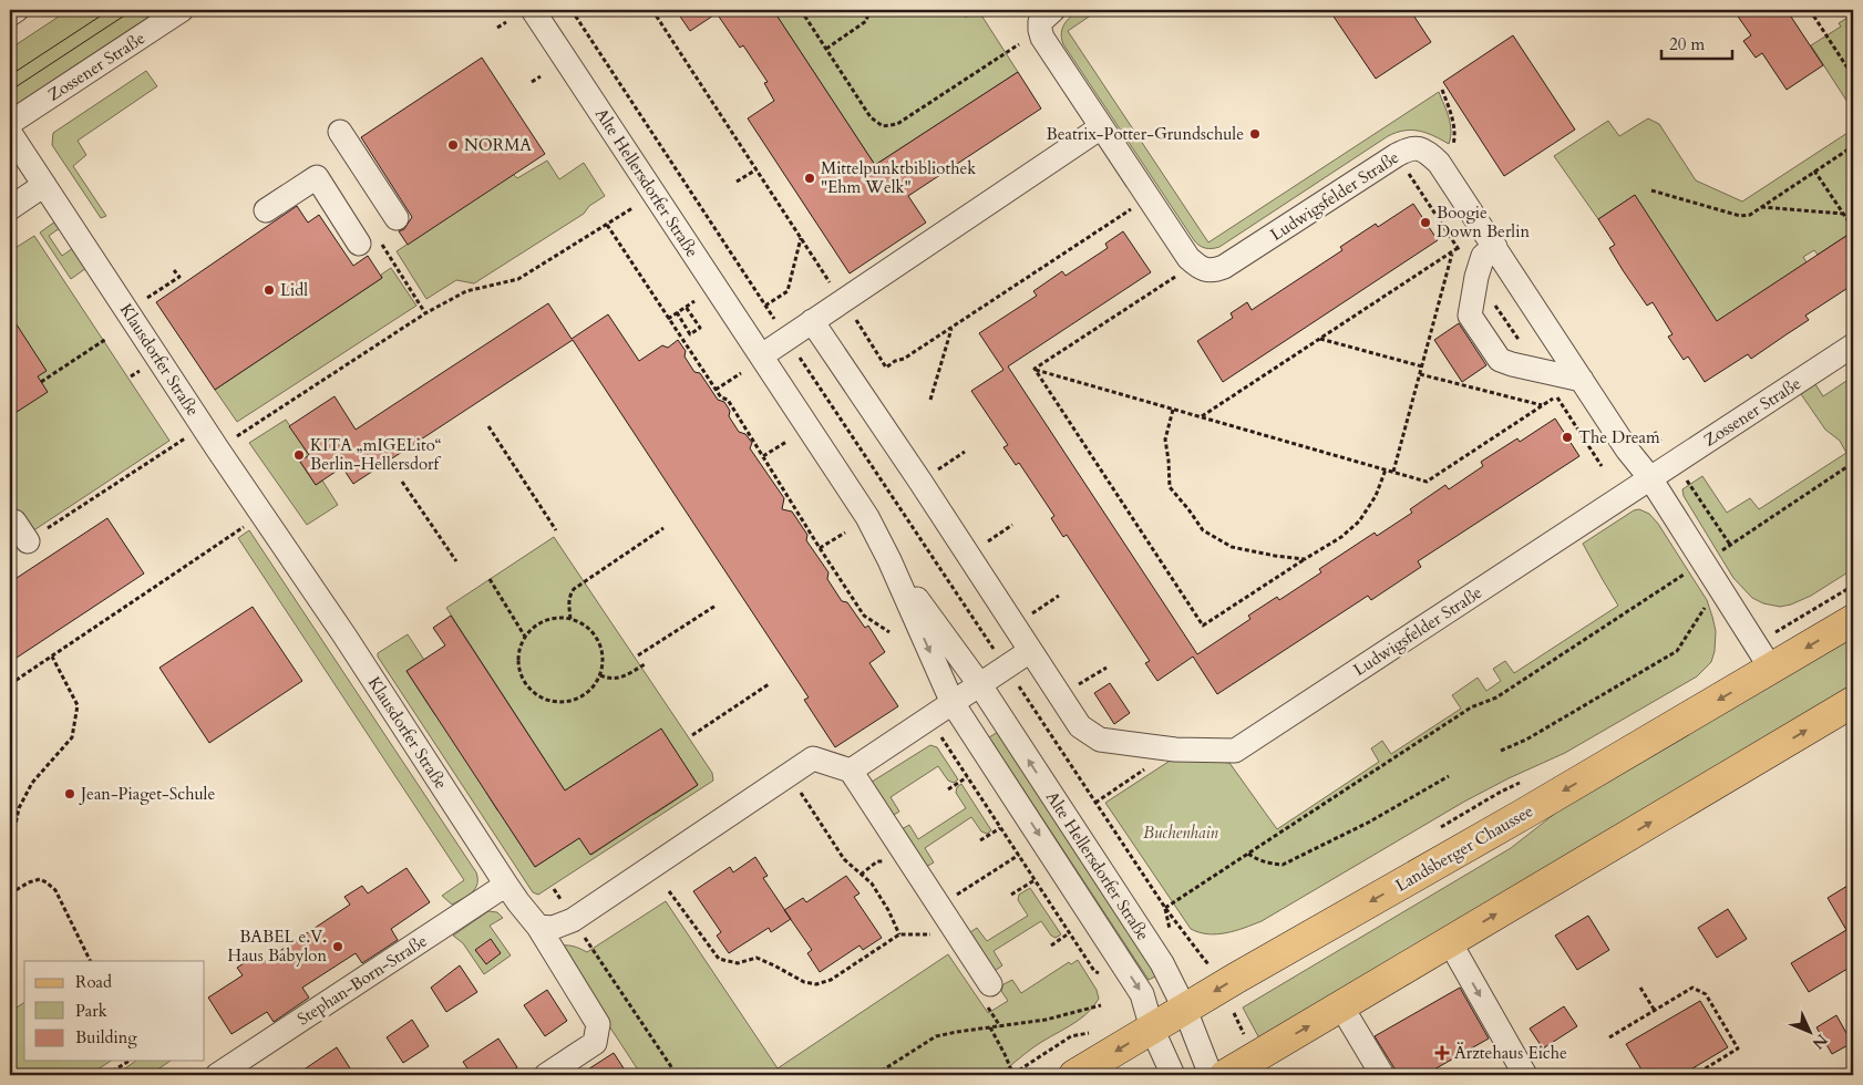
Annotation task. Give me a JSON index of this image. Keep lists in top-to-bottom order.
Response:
{
  "streets": {
    "main road": ["Landsberger Chaussee"],
    "street": [
      "Zossener Straße",
      "Alte Hellersdorfer Straße",
      "Ludwigsfelder Straße",
      "Klausdorfer Straße",
      "Stephan-Born-Straße"
    ]
  },
  "crossings": [
    ["Zossener Straße", "Ludwigsfelder Straße"],
    ["Alte Hellersdorfer Straße", "Landsberger Chaussee"],
    ["Ludwigsfelder Straße", "Landsberger Chaussee"],
    ["Klausdorfer Straße", "Stephan-Born-Straße"]
  ],
  "parks": ["Buchenhain"],
  "places": {
    "other": [
      "Beatrix-Potter-Grundschule",
      "NORMA",
      "Mittelpunktbibliothek \"Ehm Welk\"",
      "Boogie Down Berlin",
      "Lidl",
      "The Dream",
      "KITA „mIGELito“ Berlin-Hellersdorf",
      "Jean-Piaget-Schule",
      "BABEL e.V. Haus Babylon"
    ],
    "health": ["Ärztehaus Eiche"]
  },
  "legend": ["Road", "Park", "Building"],
  "scale_bar": "20 m",
  "north": "bottom right"
}
